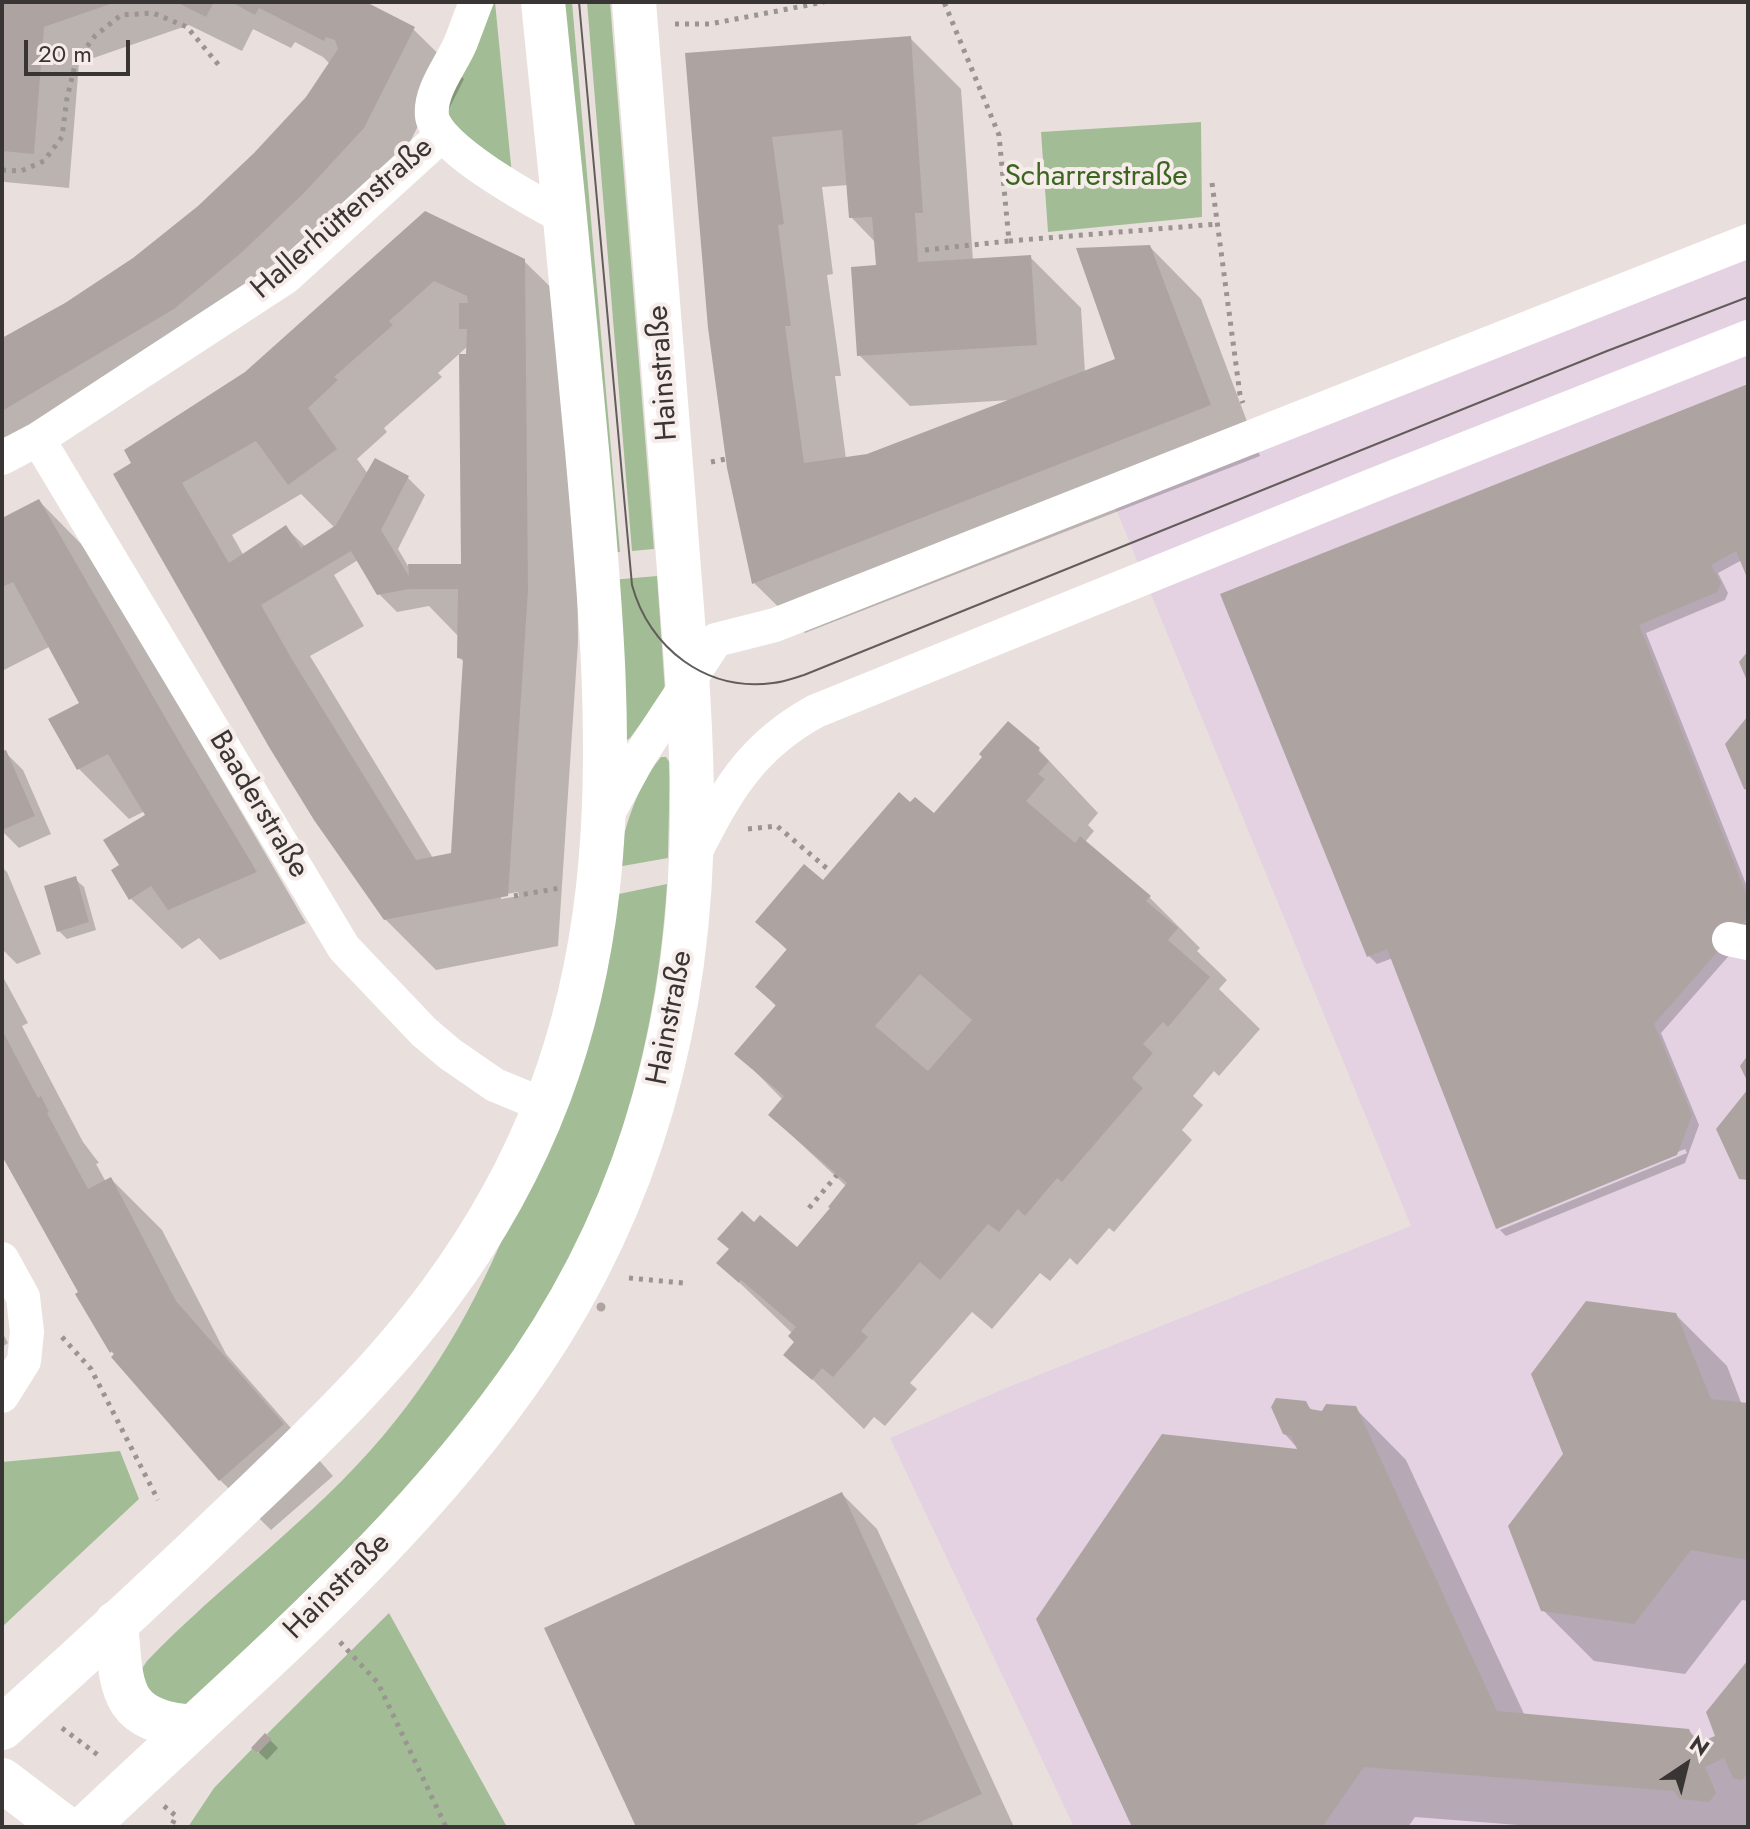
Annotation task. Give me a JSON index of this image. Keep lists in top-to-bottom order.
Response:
{
  "streets": {
    "main road": ["Hainstraße"],
    "street": ["Hallerhüttenstraße", "Baaderstraße"]
  },
  "crossings": [
    ["Hallerhüttenstraße", "Baaderstraße"]
  ],
  "parks": ["Scharrerstraße"],
  "scale_bar": "20 m",
  "north": "top right"
}
